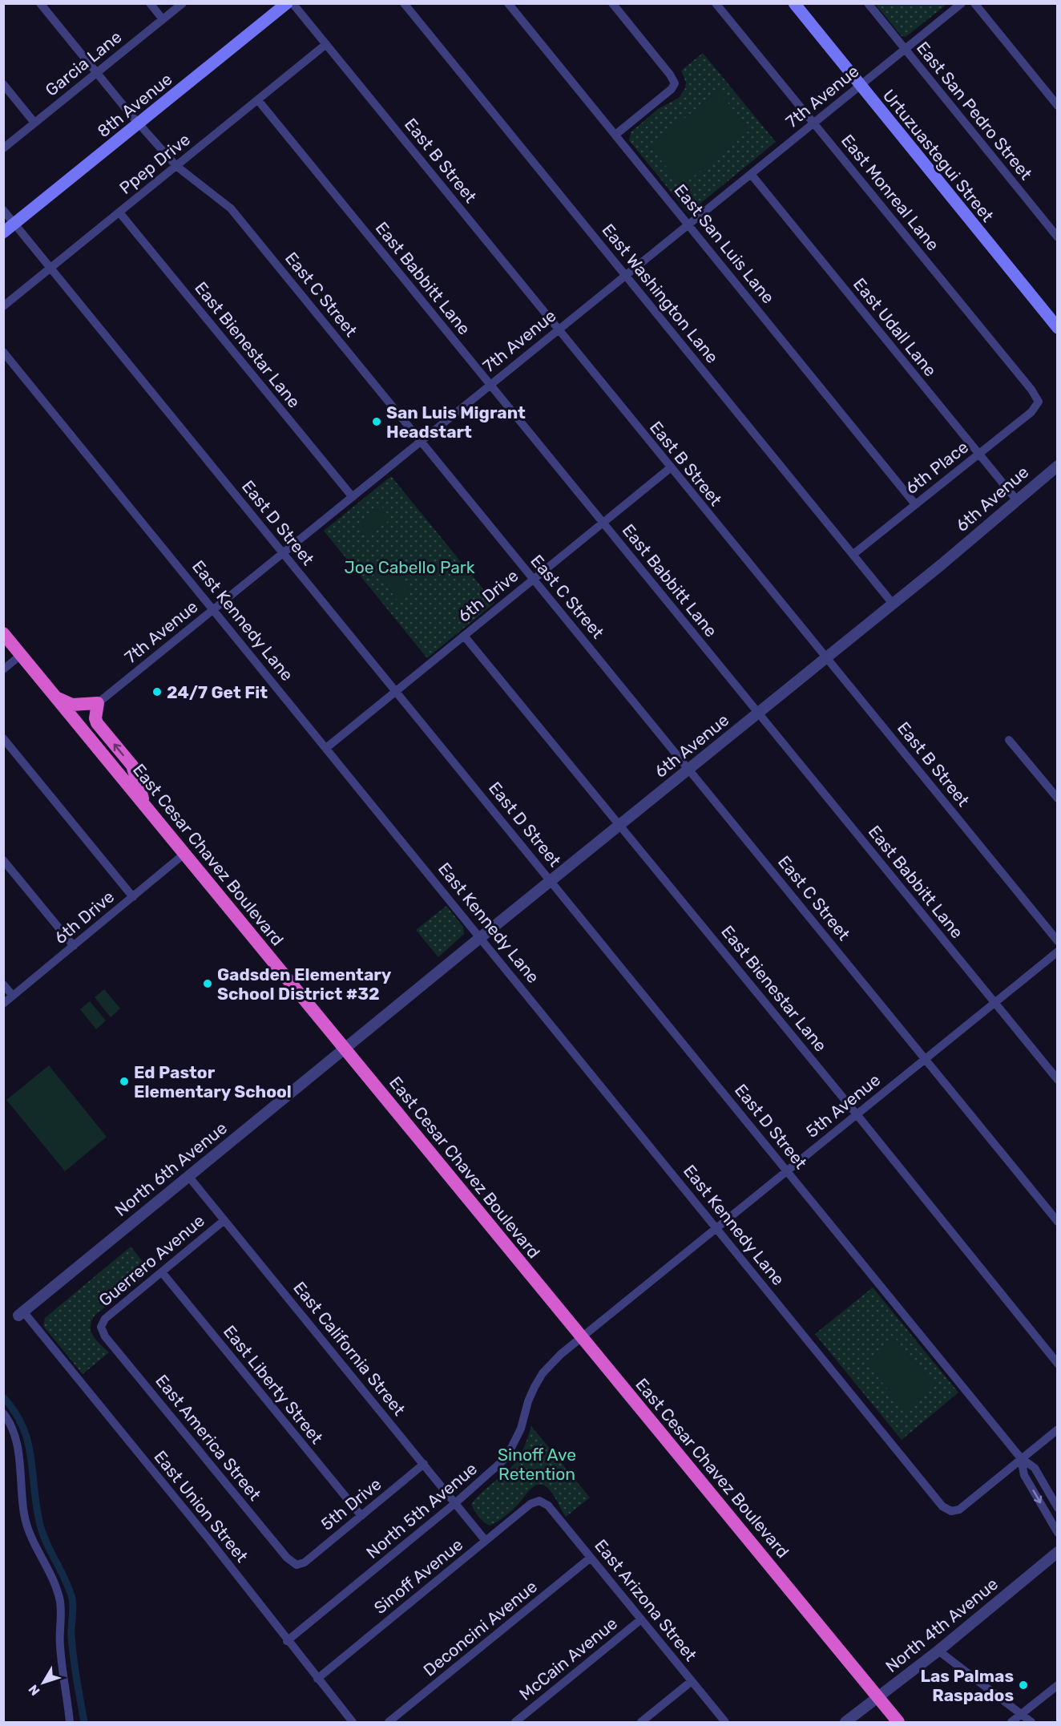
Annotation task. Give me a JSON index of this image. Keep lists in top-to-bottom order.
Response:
{
  "streets": {
    "highway": ["East Cesar Chavez Boulevard"],
    "main road": ["8th Avenue", "Urtuzuastegui Street"],
    "street": [
      "Garcia Lane",
      "7th Avenue",
      "East San Pedro Street",
      "East B Street",
      "Ppep Drive",
      "East Monreal Lane",
      "East San Luis Lane",
      "East Babbitt Lane",
      "East Washington Lane",
      "East C Street",
      "East Udall Lane",
      "East Bienestar Lane",
      "6th Place",
      "6th Avenue",
      "East D Street",
      "6th Drive",
      "East Kennedy Lane",
      "5th Avenue",
      "North 6th Avenue",
      "Guerrero Avenue",
      "East California Street",
      "East Liberty Street",
      "East America Street",
      "5th Drive",
      "East Union Street",
      "North 5th Avenue",
      "Sinoff Avenue",
      "East Arizona Street",
      "North 4th Avenue",
      "Deconcini Avenue",
      "McCain Avenue"
    ]
  },
  "crossings": [
    ["Garcia Lane", "East C Street"],
    ["7th Avenue", "East San Pedro Street"],
    ["7th Avenue", "Urtuzuastegui Street"],
    ["7th Avenue", "East B Street"],
    ["7th Avenue", "East Monreal Lane"],
    ["7th Avenue", "East San Luis Lane"],
    ["7th Avenue", "East Babbitt Lane"],
    ["7th Avenue", "East Washington Lane"],
    ["7th Avenue", "East C Street"],
    ["7th Avenue", "East Udall Lane"],
    ["7th Avenue", "East Bienestar Lane"],
    ["7th Avenue", "East D Street"],
    ["7th Avenue", "East Kennedy Lane"],
    ["8th Avenue", "East C Street"],
    ["8th Avenue", "East D Street"],
    ["East B Street", "Ppep Drive"],
    ["East B Street", "6th Avenue"],
    ["East B Street", "6th Drive"],
    ["Ppep Drive", "East Babbitt Lane"],
    ["Ppep Drive", "East C Street"],
    ["Ppep Drive", "East Bienestar Lane"],
    ["Ppep Drive", "East D Street"],
    ["East Monreal Lane", "6th Place"],
    ["East San Luis Lane", "6th Place"],
    ["East Babbitt Lane", "6th Avenue"],
    ["East Babbitt Lane", "6th Drive"],
    ["East Babbitt Lane", "5th Avenue"],
    ["East Washington Lane", "6th Place"],
    ["East Washington Lane", "6th Avenue"],
    ["East C Street", "6th Avenue"],
    ["East C Street", "6th Drive"],
    ["East C Street", "5th Avenue"],
    ["East Udall Lane", "6th Place"],
    ["East Udall Lane", "6th Avenue"],
    ["East Bienestar Lane", "6th Avenue"],
    ["East Bienestar Lane", "6th Drive"],
    ["East Bienestar Lane", "5th Avenue"],
    ["6th Avenue", "East D Street"],
    ["6th Avenue", "East Kennedy Lane"],
    ["6th Avenue", "East Cesar Chavez Boulevard"],
    ["6th Avenue", "North 6th Avenue"],
    ["East D Street", "6th Drive"],
    ["East D Street", "East Kennedy Lane"],
    ["East D Street", "5th Avenue"],
    ["6th Drive", "East Kennedy Lane"],
    ["6th Drive", "East Cesar Chavez Boulevard"],
    ["East Kennedy Lane", "5th Avenue"],
    ["East Cesar Chavez Boulevard", "5th Avenue"],
    ["East Cesar Chavez Boulevard", "North 6th Avenue"],
    ["East Cesar Chavez Boulevard", "North 5th Avenue"],
    ["East Cesar Chavez Boulevard", "North 4th Avenue"],
    ["5th Avenue", "North 5th Avenue"],
    ["North 6th Avenue", "East California Street"],
    ["North 6th Avenue", "East Union Street"],
    ["Guerrero Avenue", "East California Street"],
    ["Guerrero Avenue", "East Liberty Street"],
    ["Guerrero Avenue", "East America Street"],
    ["East California Street", "5th Drive"],
    ["East California Street", "North 5th Avenue"],
    ["East California Street", "Sinoff Avenue"],
    ["East Liberty Street", "5th Drive"],
    ["East America Street", "5th Drive"],
    ["East Union Street", "North 5th Avenue"],
    ["East Union Street", "Sinoff Avenue"],
    ["Sinoff Avenue", "East Arizona Street"],
    ["East Arizona Street", "Deconcini Avenue"],
    ["East Arizona Street", "McCain Avenue"]
  ],
  "parks": ["Joe Cabello Park", "Sinoff Ave Retention"],
  "places": [
    "San Luis Migrant Headstart",
    "24/7 Get Fit",
    "Gadsden Elementary School District #32",
    "Ed Pastor Elementary School",
    "Las Palmas Raspados"
  ],
  "north": "bottom left"
}
